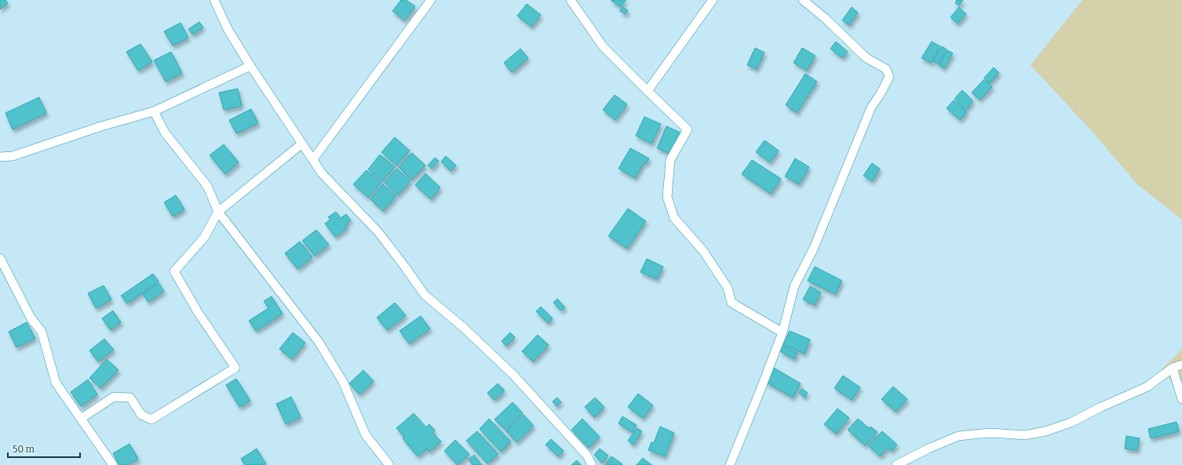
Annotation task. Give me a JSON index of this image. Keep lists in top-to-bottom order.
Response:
{
  "scale_bar": "50 m"
}
